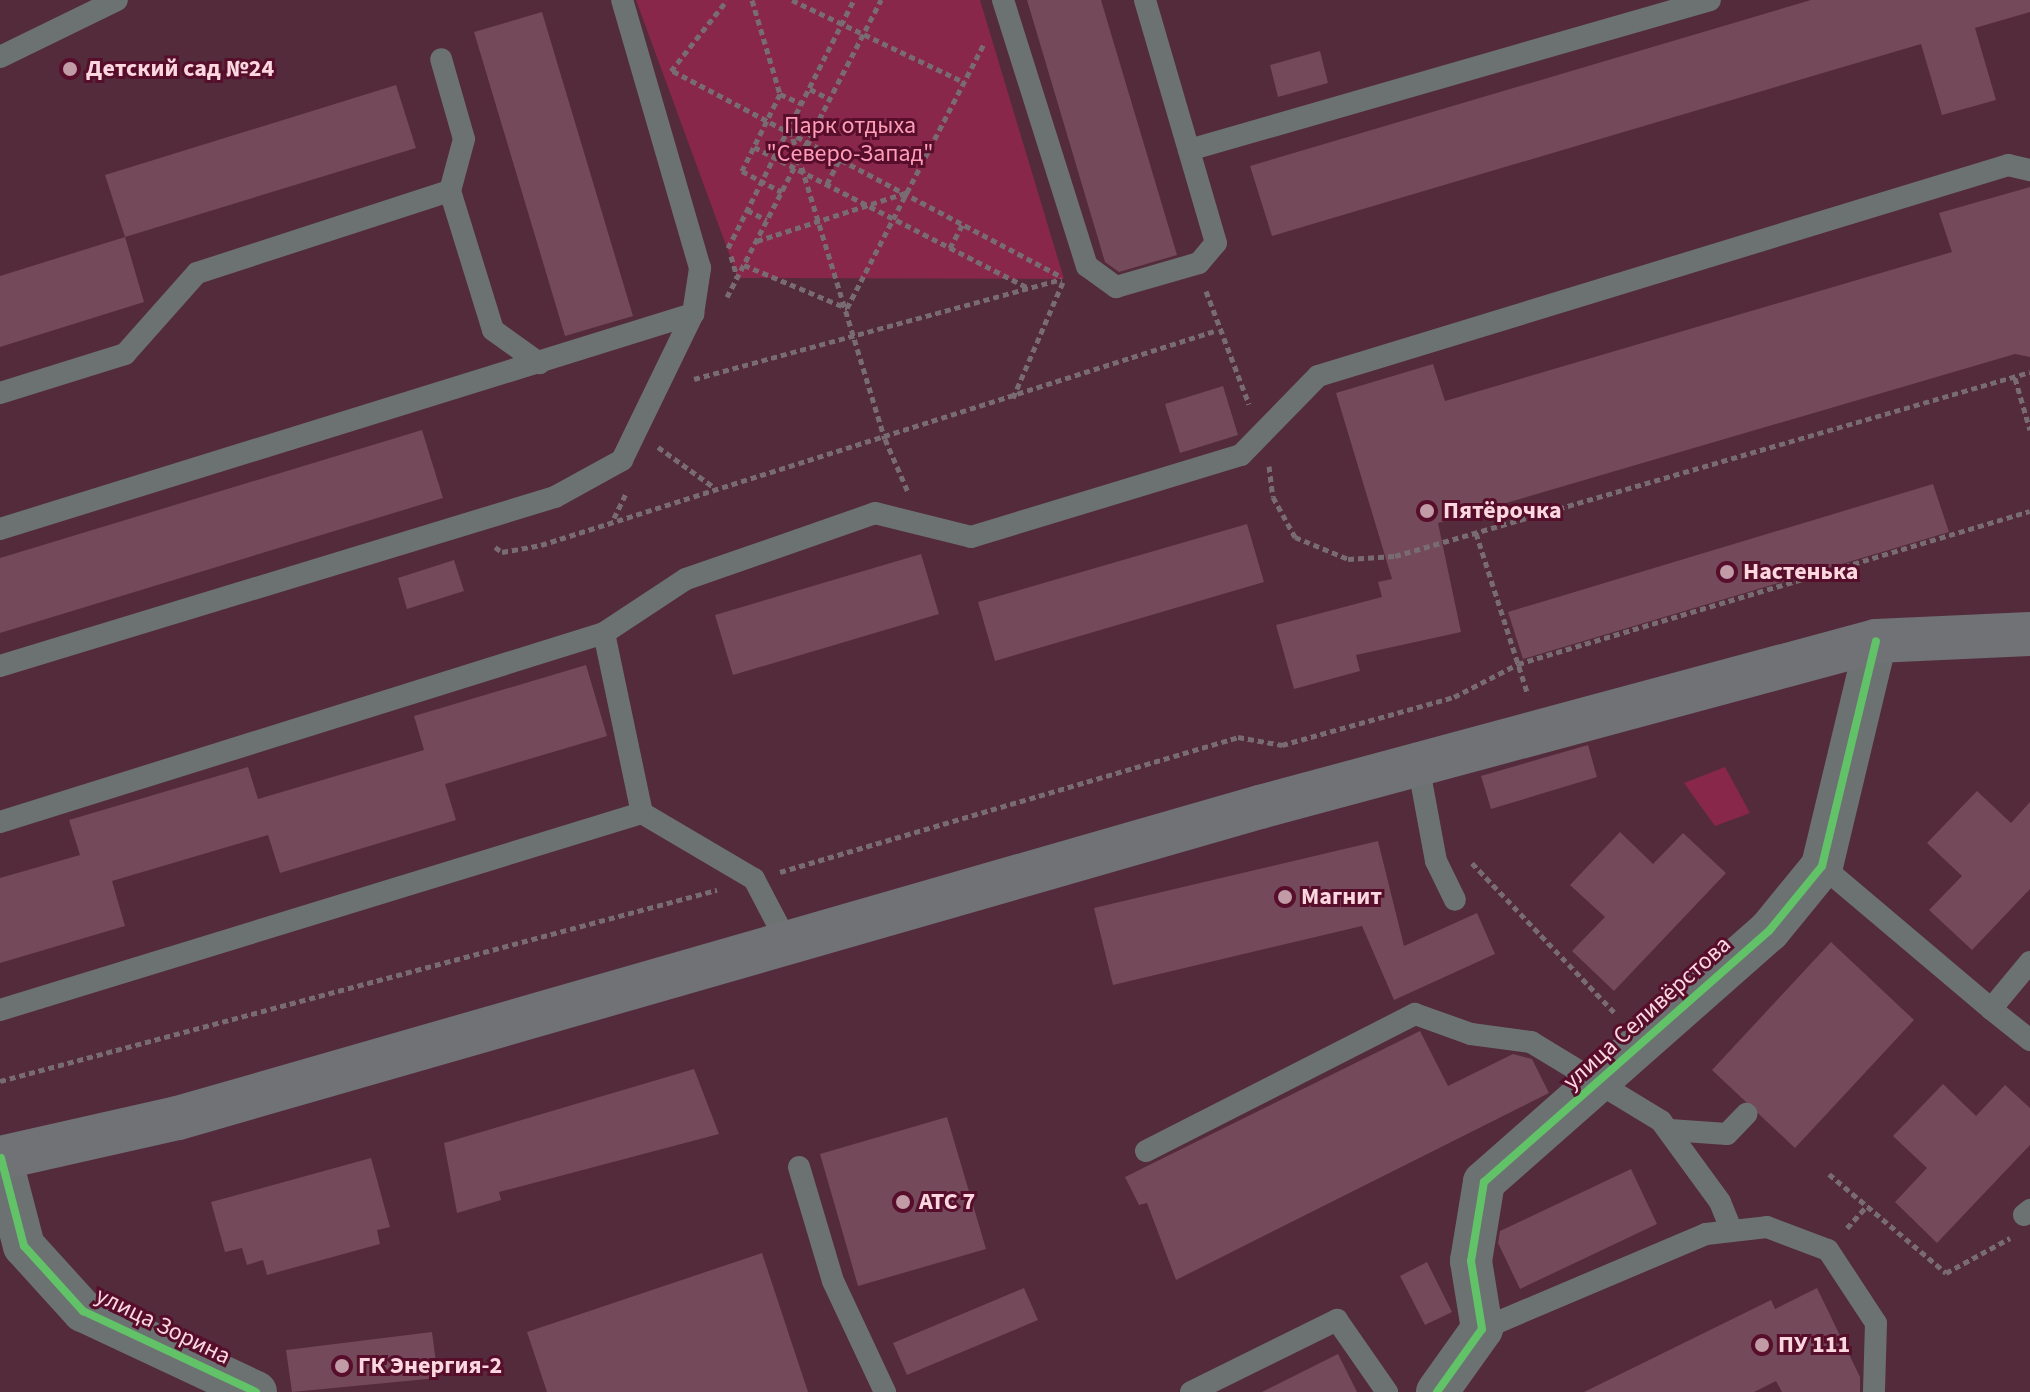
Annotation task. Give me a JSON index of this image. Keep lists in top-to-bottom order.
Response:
{
  "streets": {
    "street": ["улица Селивёрстова", "улица Зорина"]
  },
  "parks": ["Парк отдыха \"Северо-Запад\""],
  "places": [
    "Детский сад №24",
    "Пятёрочка",
    "Настенька",
    "Магнит",
    "АТС 7",
    "ПУ 111",
    "ГК Энергия-2"
  ]
}
